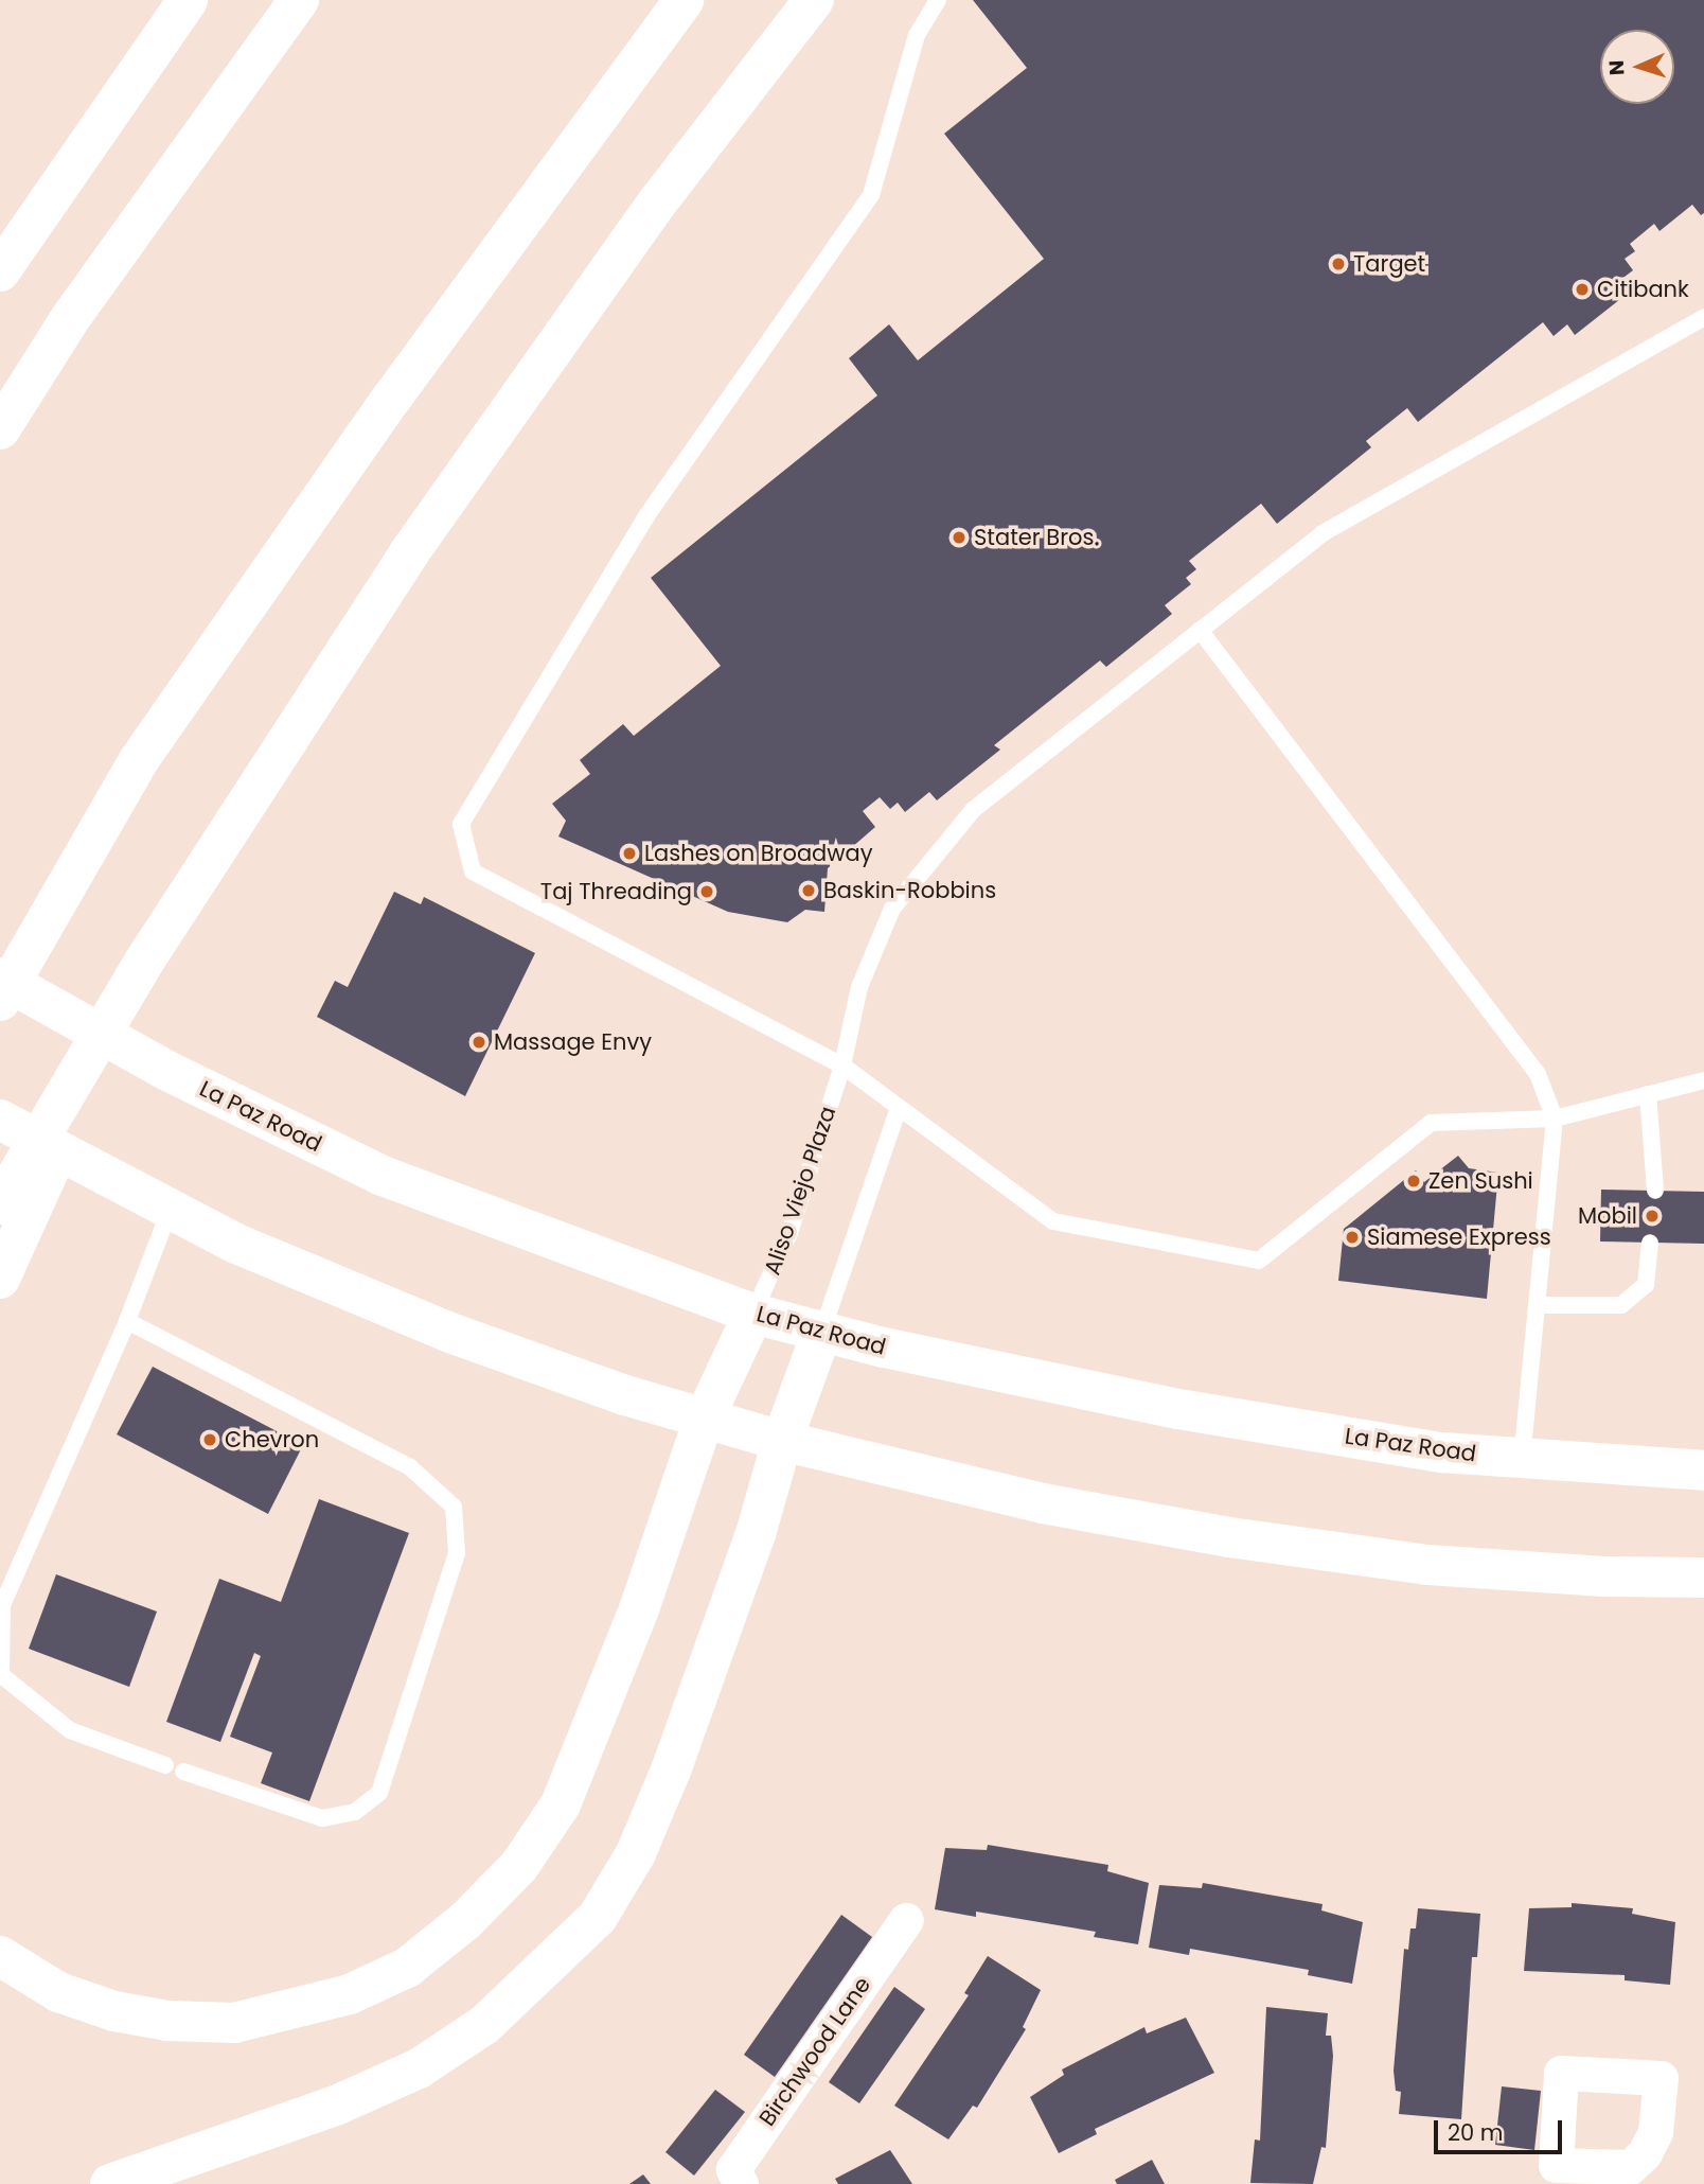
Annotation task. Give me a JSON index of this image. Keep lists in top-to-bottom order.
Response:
{
  "streets": {
    "main road": ["La Paz Road"],
    "street": ["Birchwood Lane"],
    "lane": ["Aliso Viejo Plaza"]
  },
  "crossings": [
    ["La Paz Road", "Aliso Viejo Plaza"]
  ],
  "places": [
    "Target",
    "Citibank",
    "Stater Bros.",
    "Lashes on Broadway",
    "Baskin-Robbins",
    "Taj Threading",
    "Massage Envy",
    "Zen Sushi",
    "Mobil",
    "Siamese Express",
    "Chevron"
  ],
  "scale_bar": "20 m",
  "north": "left"
}
